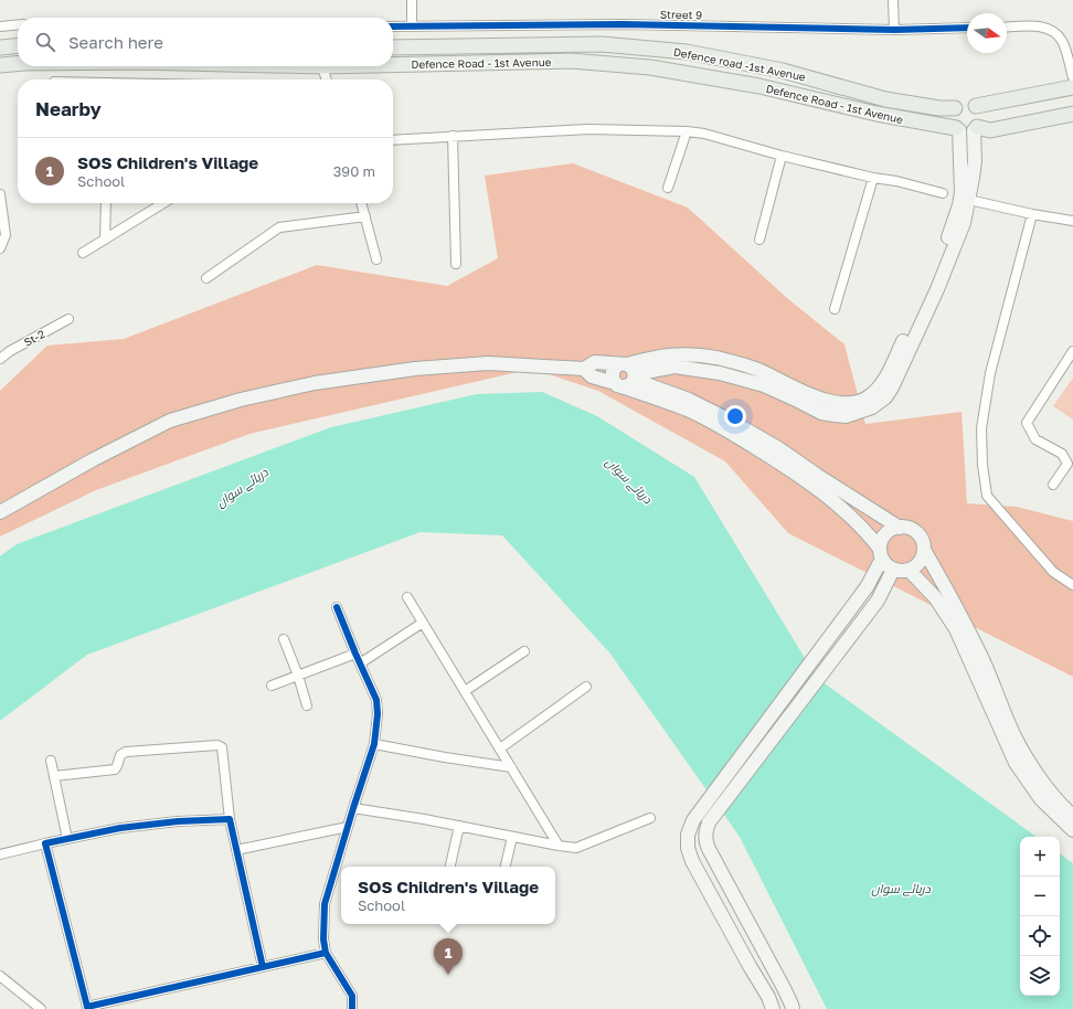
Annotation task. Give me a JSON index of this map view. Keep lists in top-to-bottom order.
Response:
{
  "streets": {
    "main road": ["Defence Road - 1st Avenue", "Defence road -1st Avenue"],
    "street": ["Street 9", "St-2"]
  },
  "crossings": [
    ["Defence Road - 1st Avenue", "Defence road -1st Avenue"]
  ],
  "water": ["دریائے سواں"],
  "north": "right",
  "page": {
    "search": "Search here",
    "heading": "Nearby",
    "list": [
      {
        "mark": "1",
        "name": "SOS Children's Village",
        "note": "School",
        "value": "390 m"
      }
    ],
    "map_buttons": ["+", "−"],
    "popup": ["SOS Children's Village", "School"],
    "pins": "1"
  }
}
